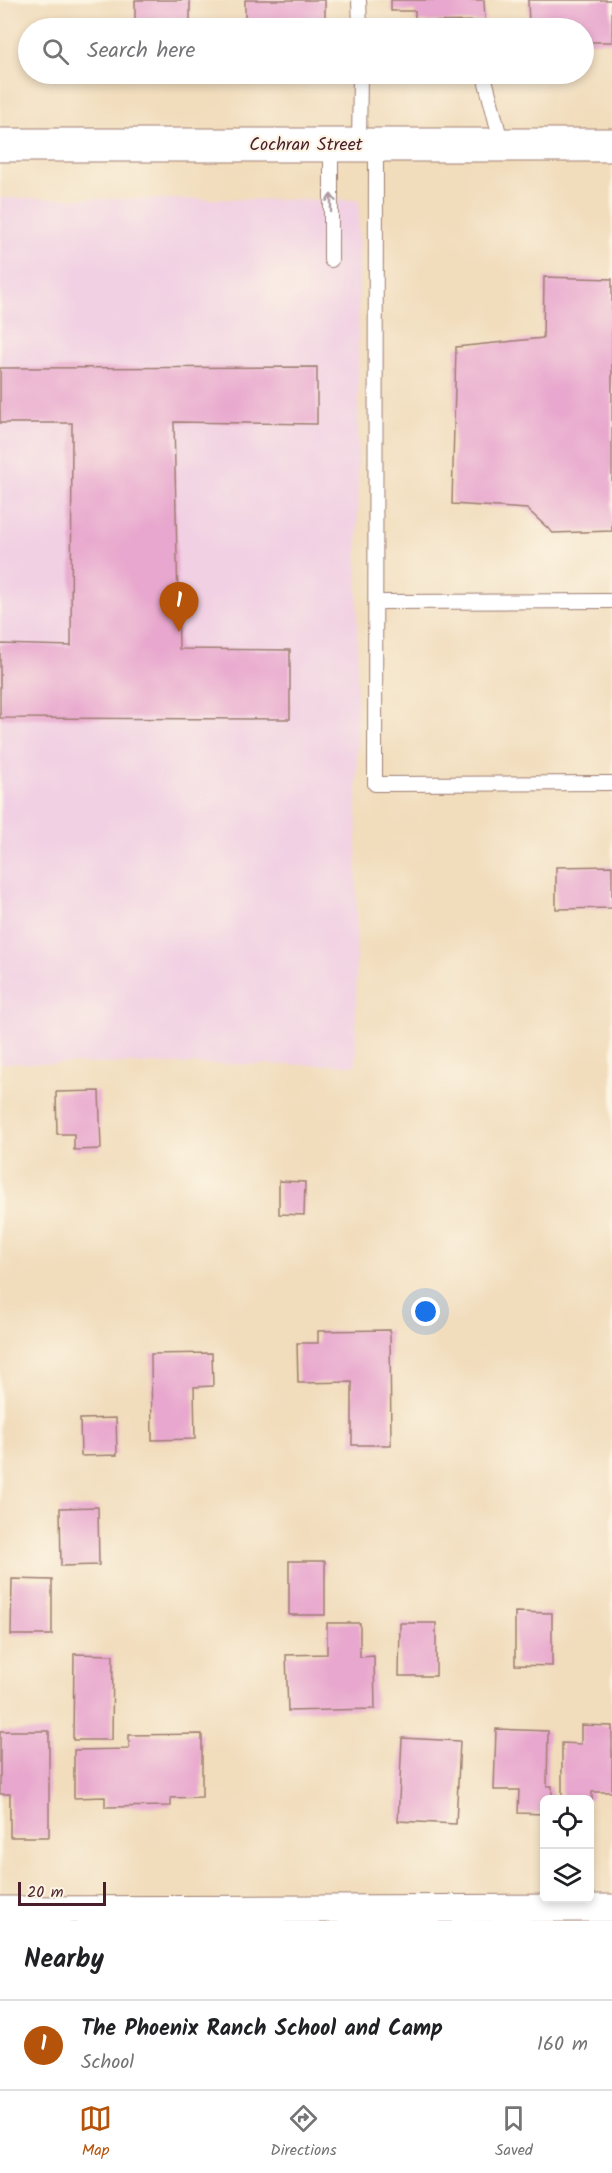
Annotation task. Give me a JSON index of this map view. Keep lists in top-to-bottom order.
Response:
{
  "streets": {
    "main road": ["Cochran Street"]
  },
  "scale_bar": "20 m",
  "page": {
    "search": "Search here",
    "pins": "1",
    "scale": "20 m",
    "heading": "Nearby",
    "list": [
      {
        "mark": "1",
        "name": "The Phoenix Ranch School and Camp",
        "note": "School",
        "value": "160 m"
      }
    ],
    "nav": ["Map", "Directions", "Saved"]
  }
}
